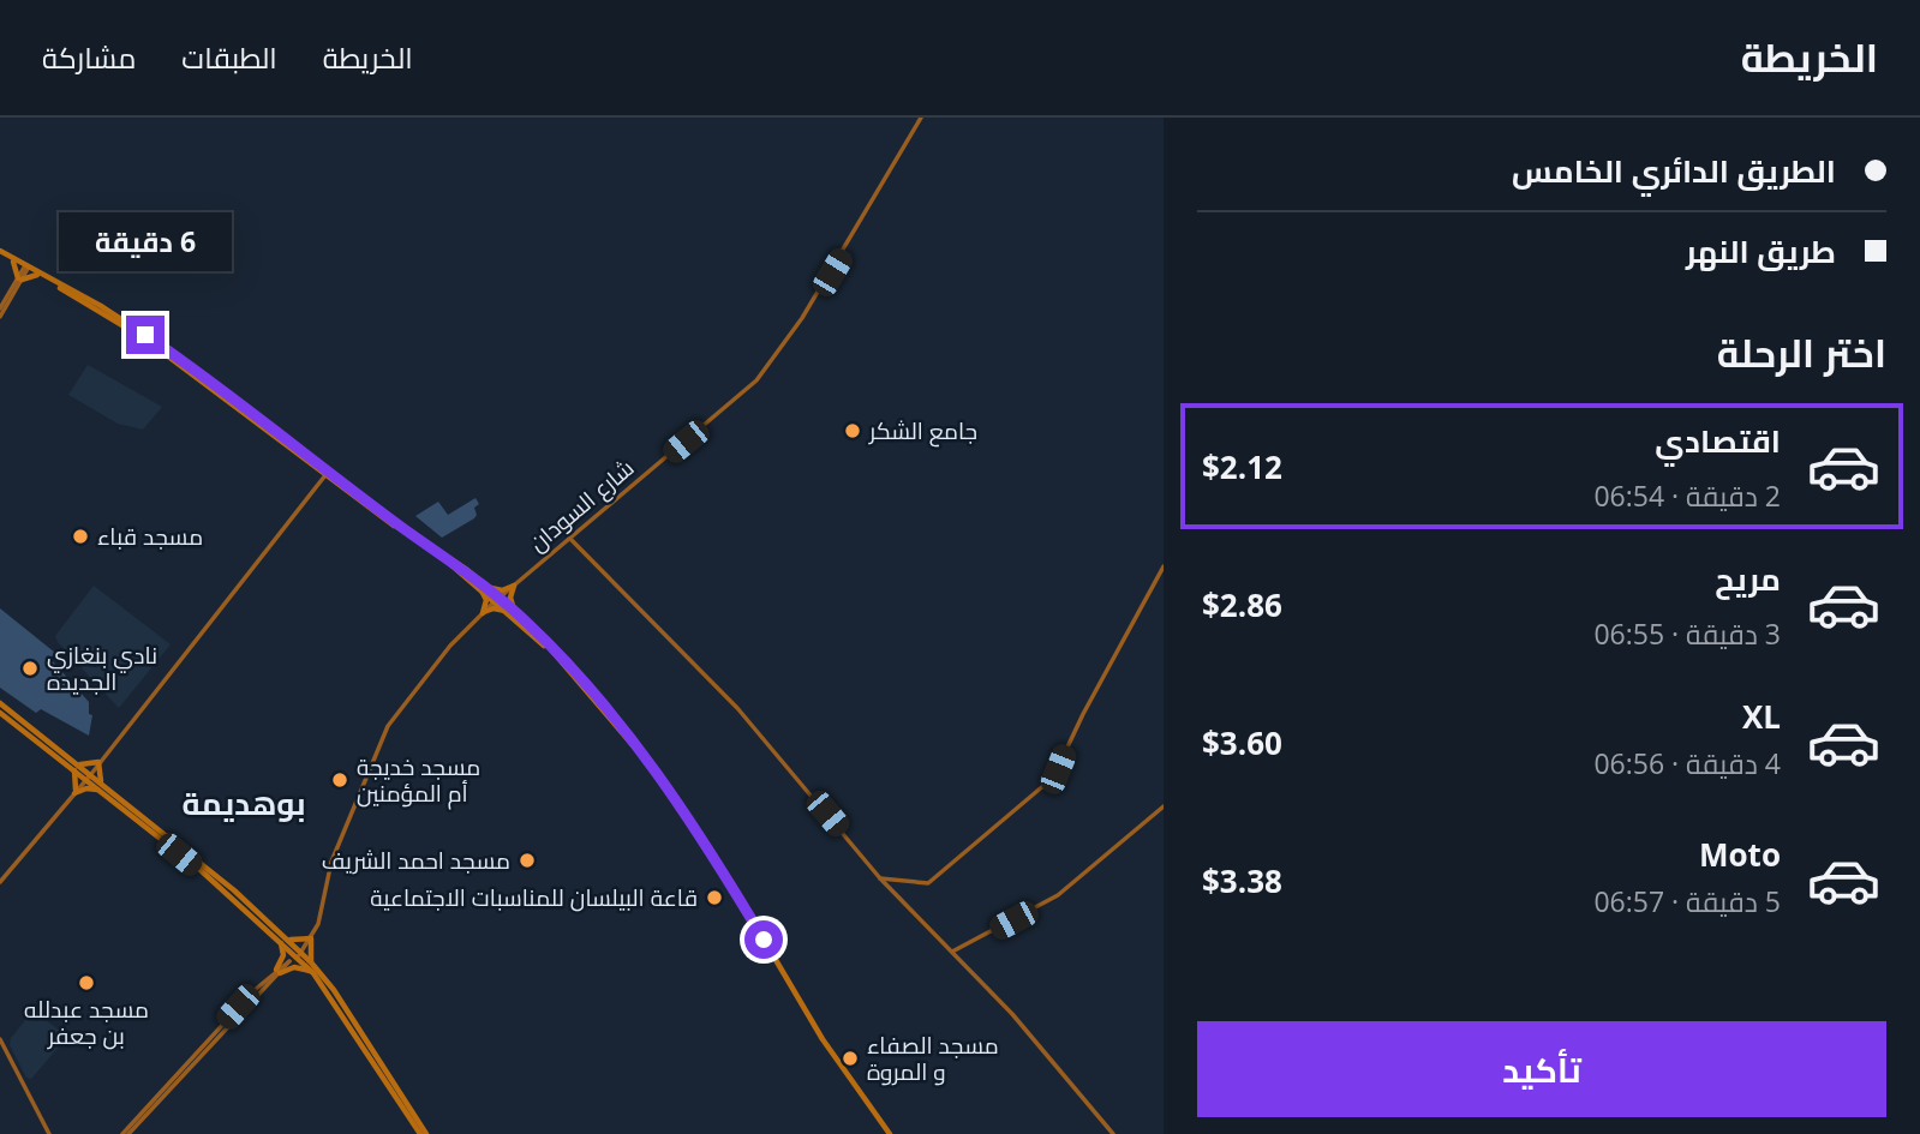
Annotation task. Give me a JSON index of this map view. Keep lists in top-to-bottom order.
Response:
{
  "streets": {
    "main road": ["شارع السودان"]
  },
  "districts": ["بوهديمة"],
  "places": [
    "جامع الشكر",
    "مسجد قباء",
    "نادي بنغازي الجديده",
    "مسجد خديجة أم المؤمنين",
    "مسجد احمد الشريف",
    "قاعة البيلسان للمناسبات الاجتماعية",
    "مسجد عبدلله بن جعفر",
    "مسجد الصفاء و المروة"
  ],
  "page": {
    "header": "الخريطة",
    "nav": ["الخريطة", "الطبقات", "مشاركة"],
    "banner": ["الطريق الدائري الخامس", "طريق النهر"],
    "bubble": "6 دقيقة",
    "heading": "اختر الرحلة",
    "list": [
      {
        "name": "اقتصادي",
        "note": "2 دقيقة · 06:54",
        "value": "$2.12"
      },
      {
        "name": "مريح",
        "note": "3 دقيقة · 06:55",
        "value": "$2.86"
      },
      {
        "name": "XL",
        "note": "4 دقيقة · 06:56",
        "value": "$3.60"
      },
      {
        "name": "Moto",
        "note": "5 دقيقة · 06:57",
        "value": "$3.38"
      }
    ],
    "buttons": "تأكيد"
  }
}
